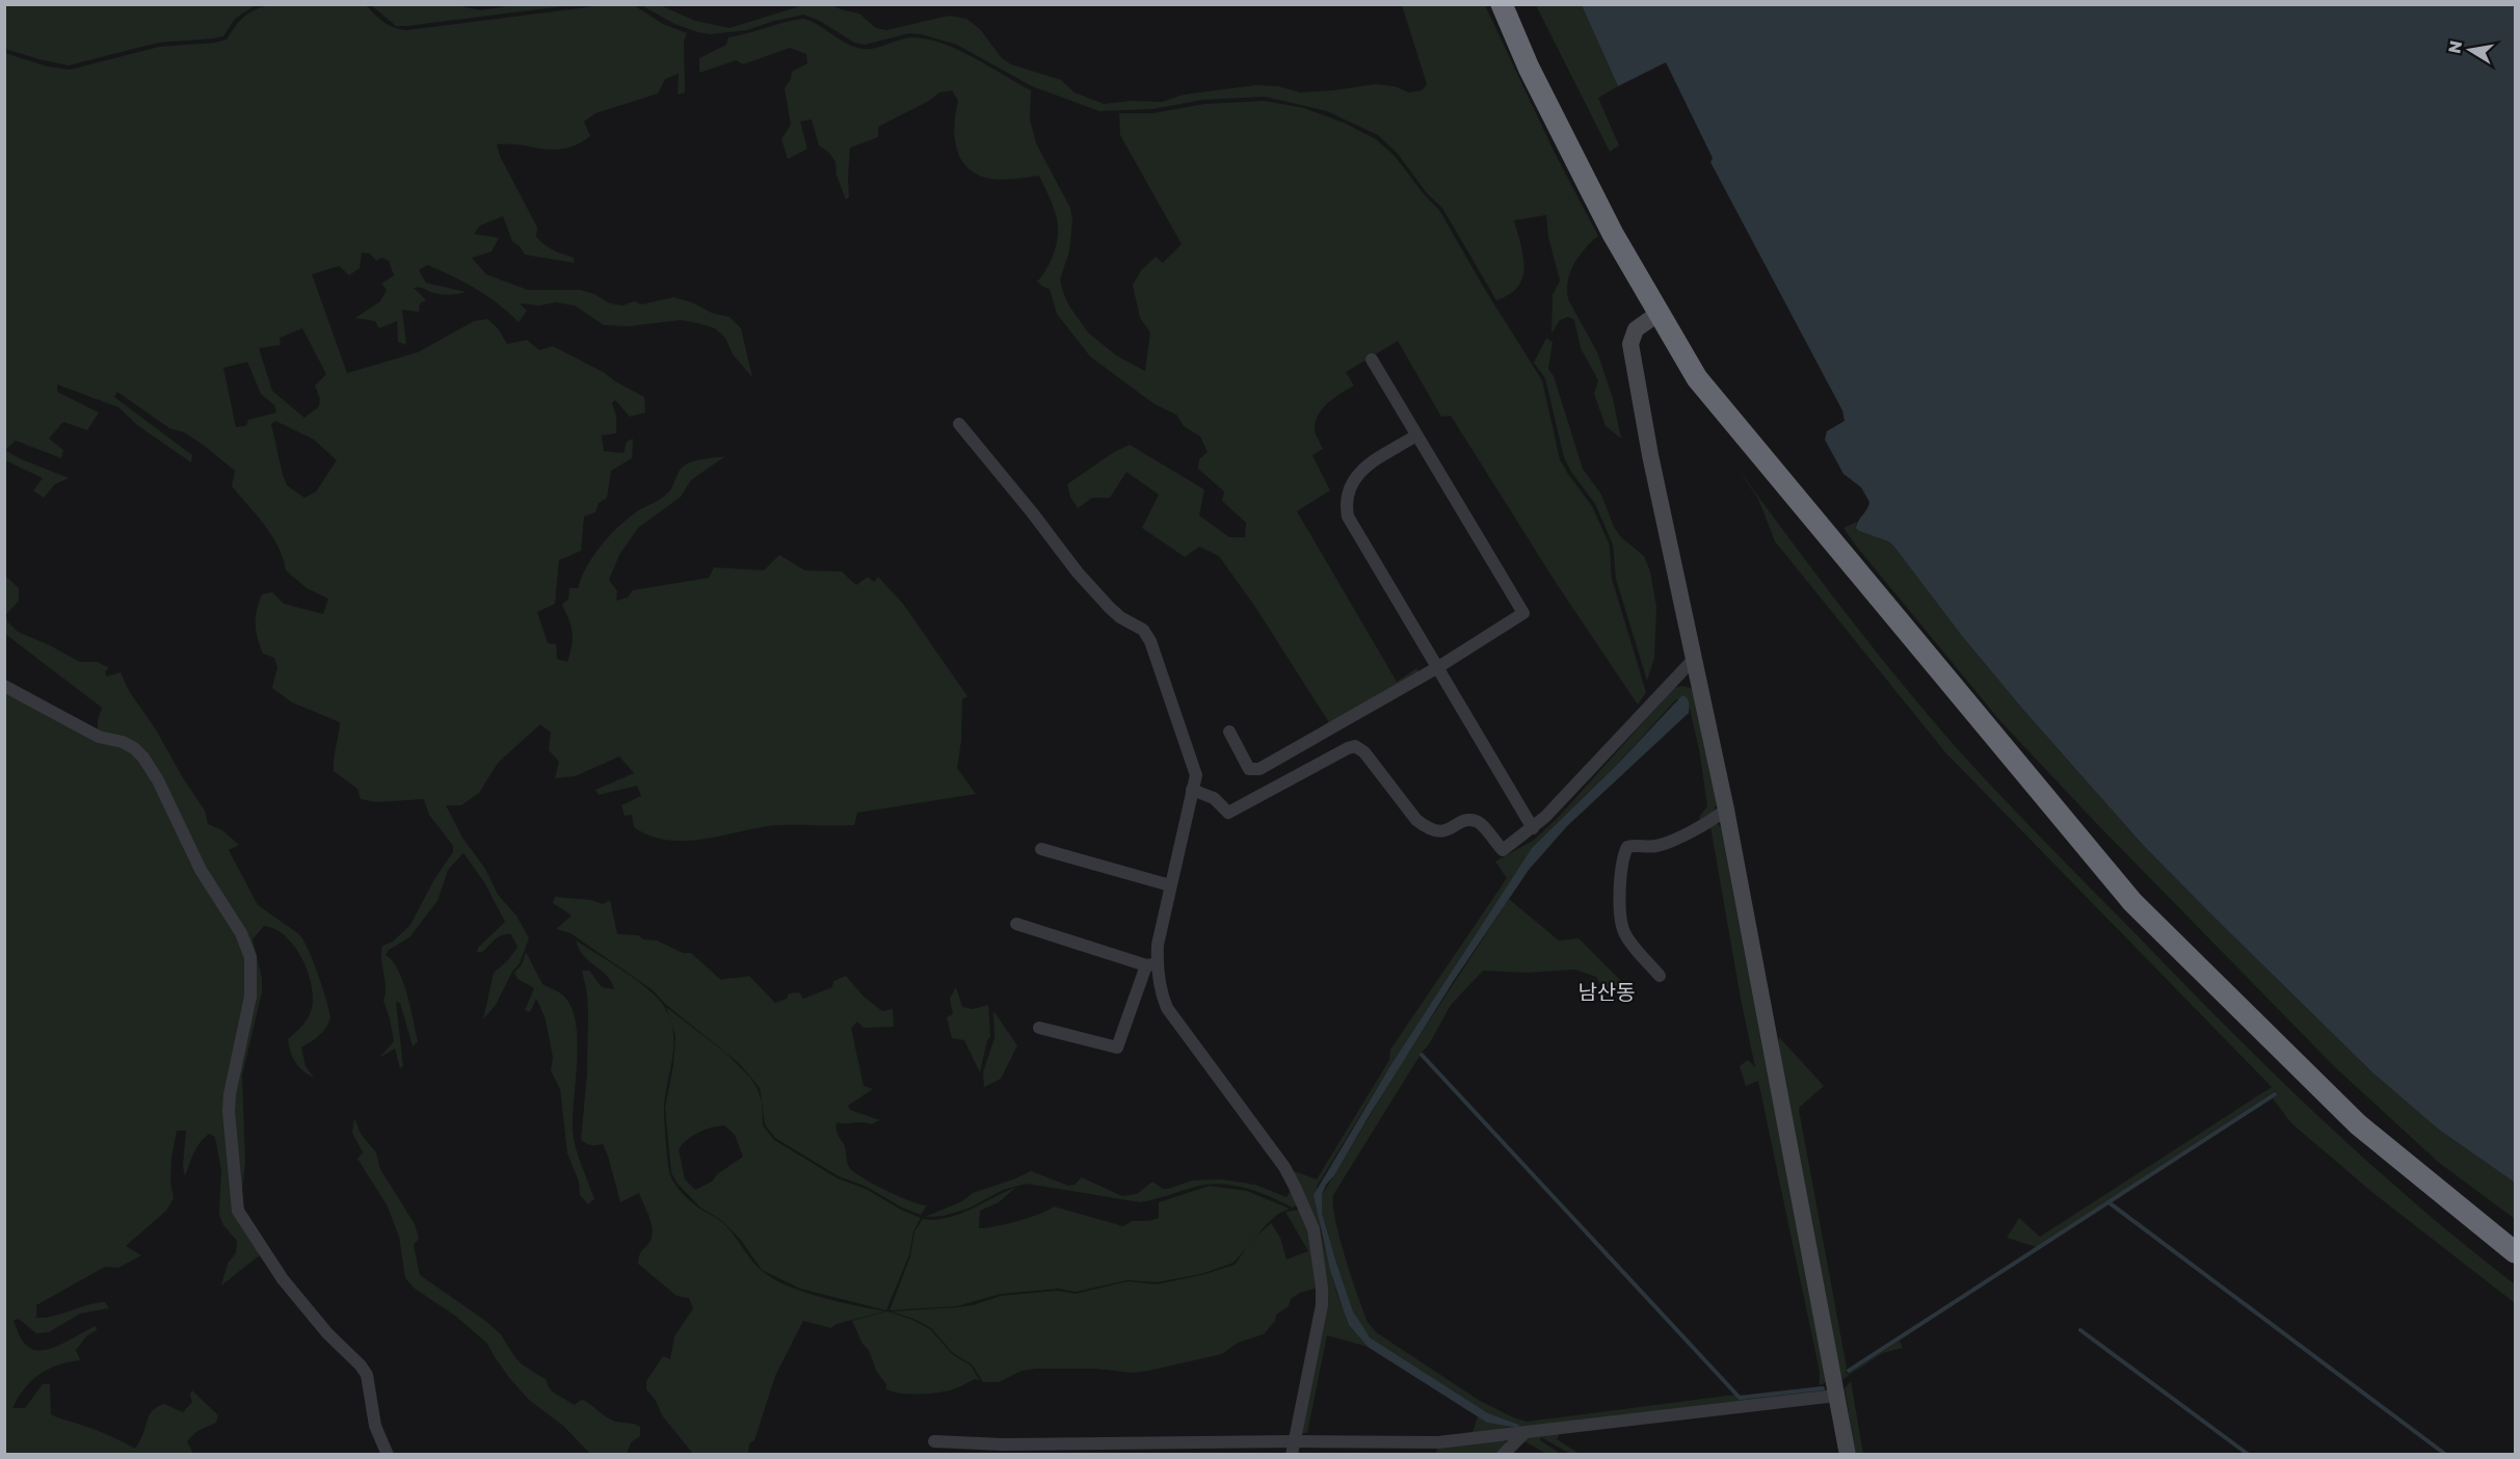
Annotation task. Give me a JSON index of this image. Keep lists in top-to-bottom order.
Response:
{
  "districts": ["남산동"],
  "north": "left"
}
